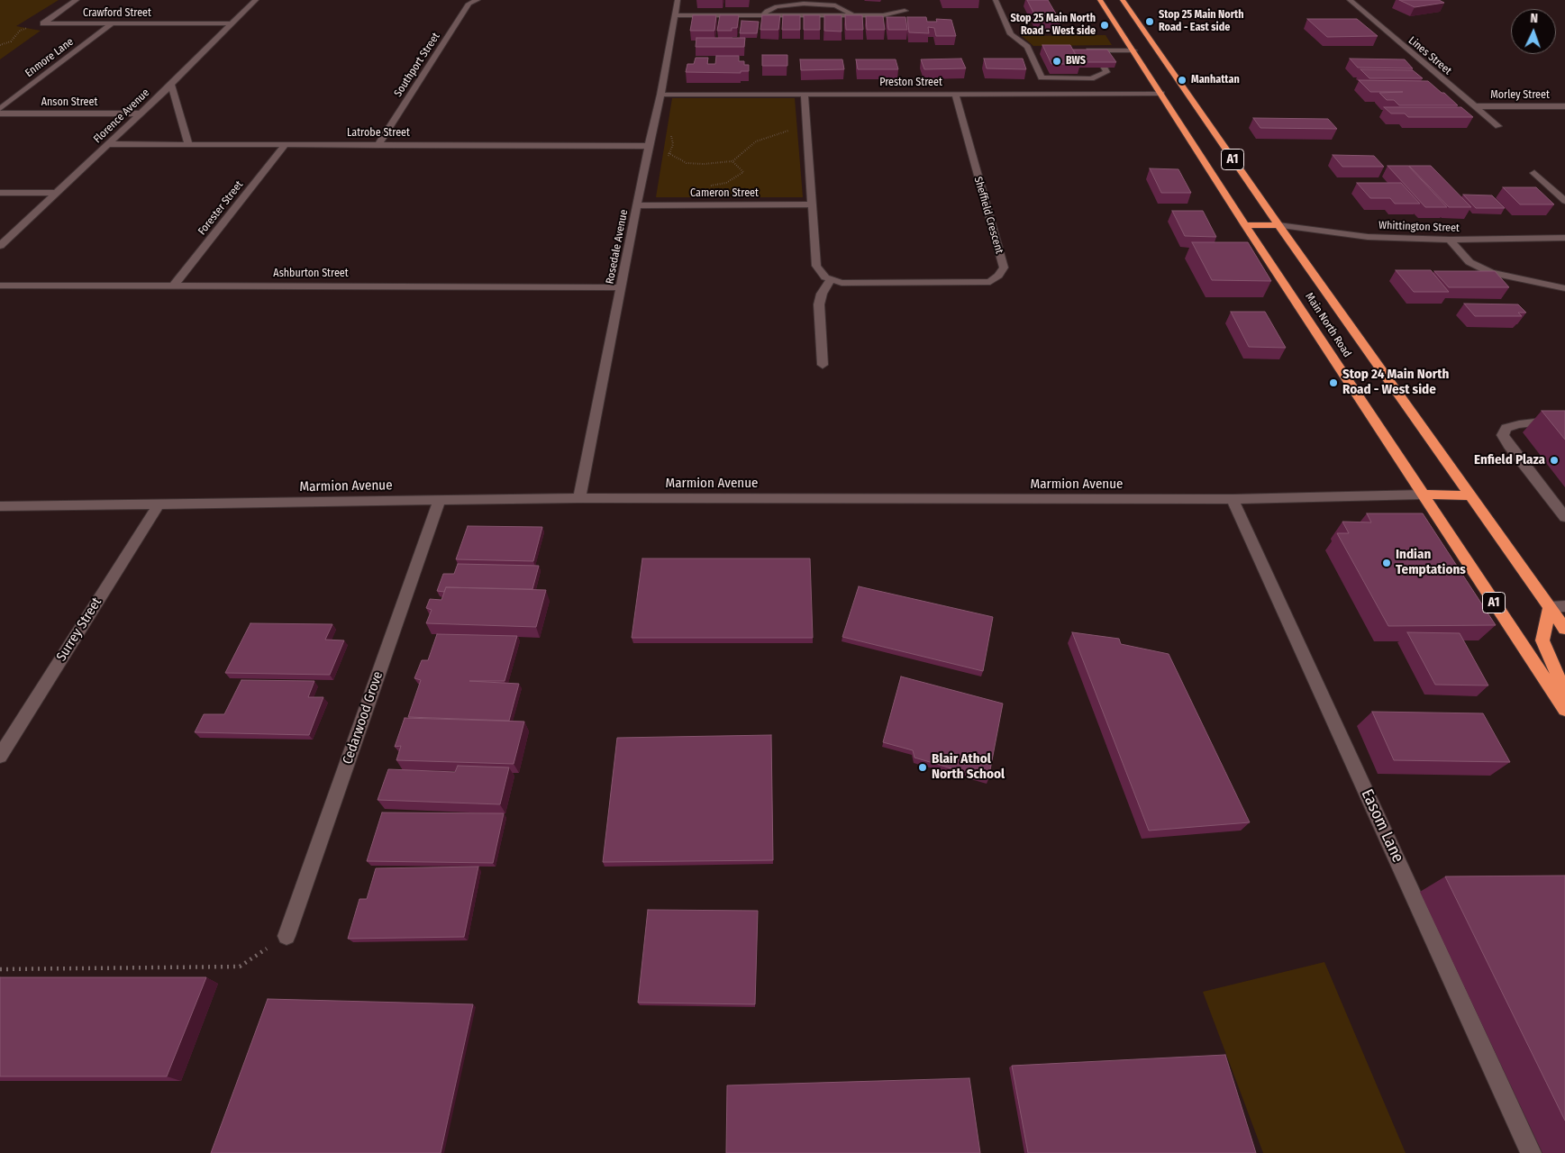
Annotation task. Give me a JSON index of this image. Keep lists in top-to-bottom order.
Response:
{
  "streets": {
    "highway": ["A1", "Main North Road"],
    "street": [
      "Crawford Street",
      "Lines Street",
      "Enmore Lane",
      "Southport Street",
      "Preston Street",
      "Morley Street",
      "Anson Street",
      "Florence Avenue",
      "Latrobe Street",
      "Cameron Street",
      "Forester Street",
      "Sheffield Crescent",
      "Whittington Street",
      "Rosedale Avenue",
      "Ashburton Street",
      "Marmion Avenue",
      "Surrey Street",
      "Cedarwood Grove",
      "Easom Lane"
    ]
  },
  "crossings": [
    ["Crawford Street", "Enmore Lane"],
    ["Crawford Street", "Florence Avenue"],
    ["Lines Street", "Morley Street"],
    ["Southport Street", "Latrobe Street"],
    ["Preston Street", "Sheffield Crescent"],
    ["Preston Street", "Rosedale Avenue"],
    ["Preston Street", "Main North Road"],
    ["Anson Street", "Florence Avenue"],
    ["Florence Avenue", "Latrobe Street"],
    ["Latrobe Street", "Forester Street"],
    ["Latrobe Street", "Rosedale Avenue"],
    ["Cameron Street", "Rosedale Avenue"],
    ["Forester Street", "Ashburton Street"],
    ["Whittington Street", "Main North Road"],
    ["Rosedale Avenue", "Ashburton Street"],
    ["Rosedale Avenue", "Marmion Avenue"],
    ["Main North Road", "Marmion Avenue"],
    ["Marmion Avenue", "Surrey Street"],
    ["Marmion Avenue", "Cedarwood Grove"],
    ["Marmion Avenue", "Easom Lane"]
  ],
  "places": [
    "Stop 25 Main North Road - East side",
    "Stop 25 Main North Road - West side",
    "BWS",
    "Manhattan",
    "Stop 24 Main North Road - West side",
    "Enfield Plaza",
    "Indian Temptations",
    "Blair Athol North School"
  ],
  "north": "top"
}
